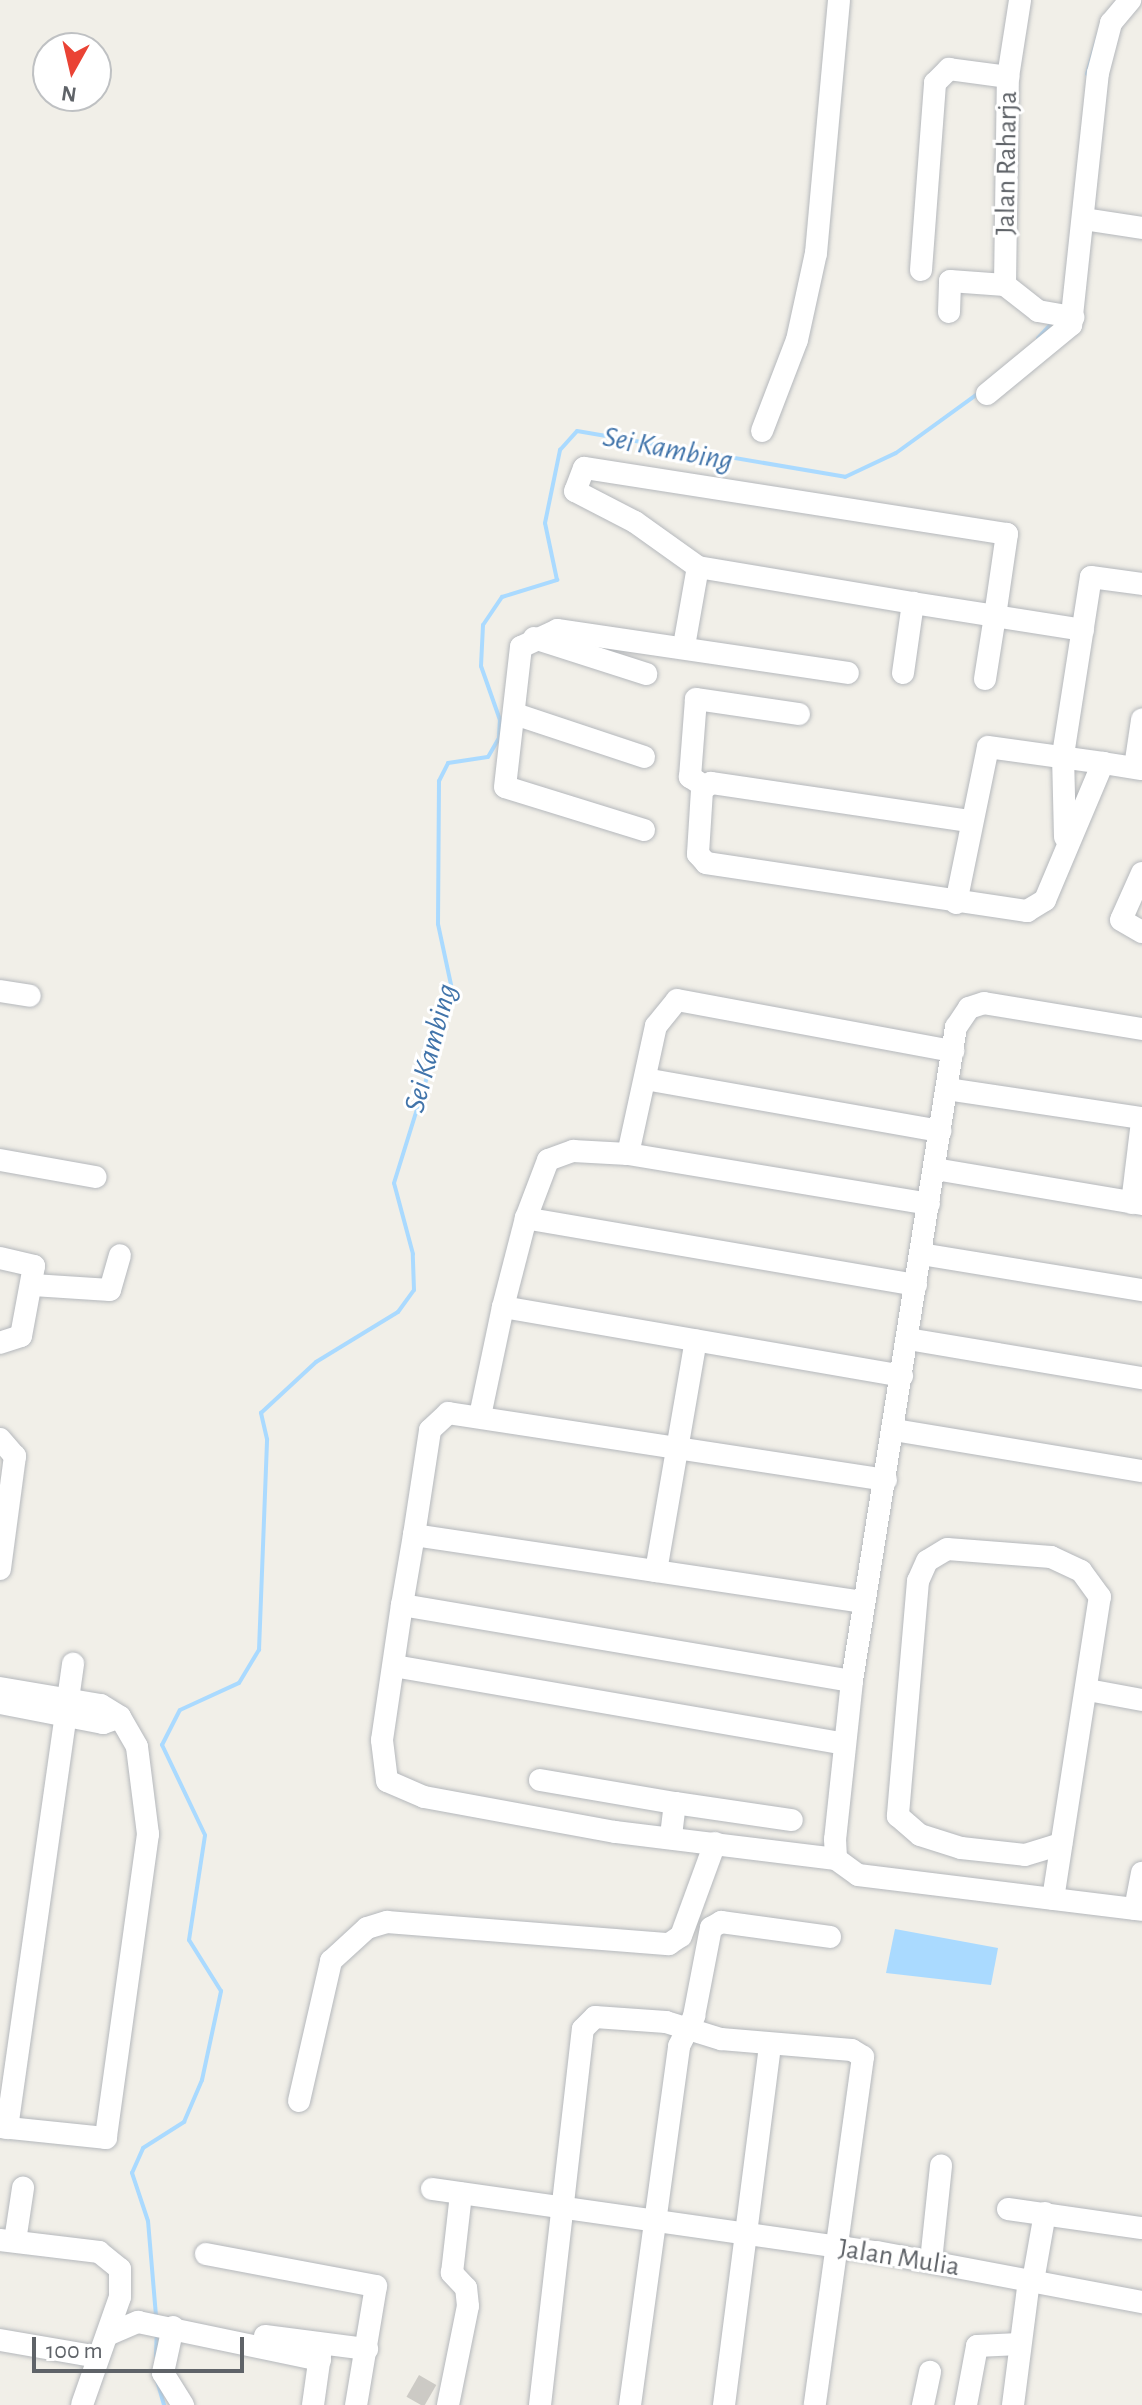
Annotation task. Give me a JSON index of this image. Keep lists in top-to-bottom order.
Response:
{
  "streets": {
    "street": ["Jalan Raharja", "Jalan Mulia"]
  },
  "water": ["Sei Kambing"],
  "scale_bar": "100 m",
  "north": "bottom"
}
